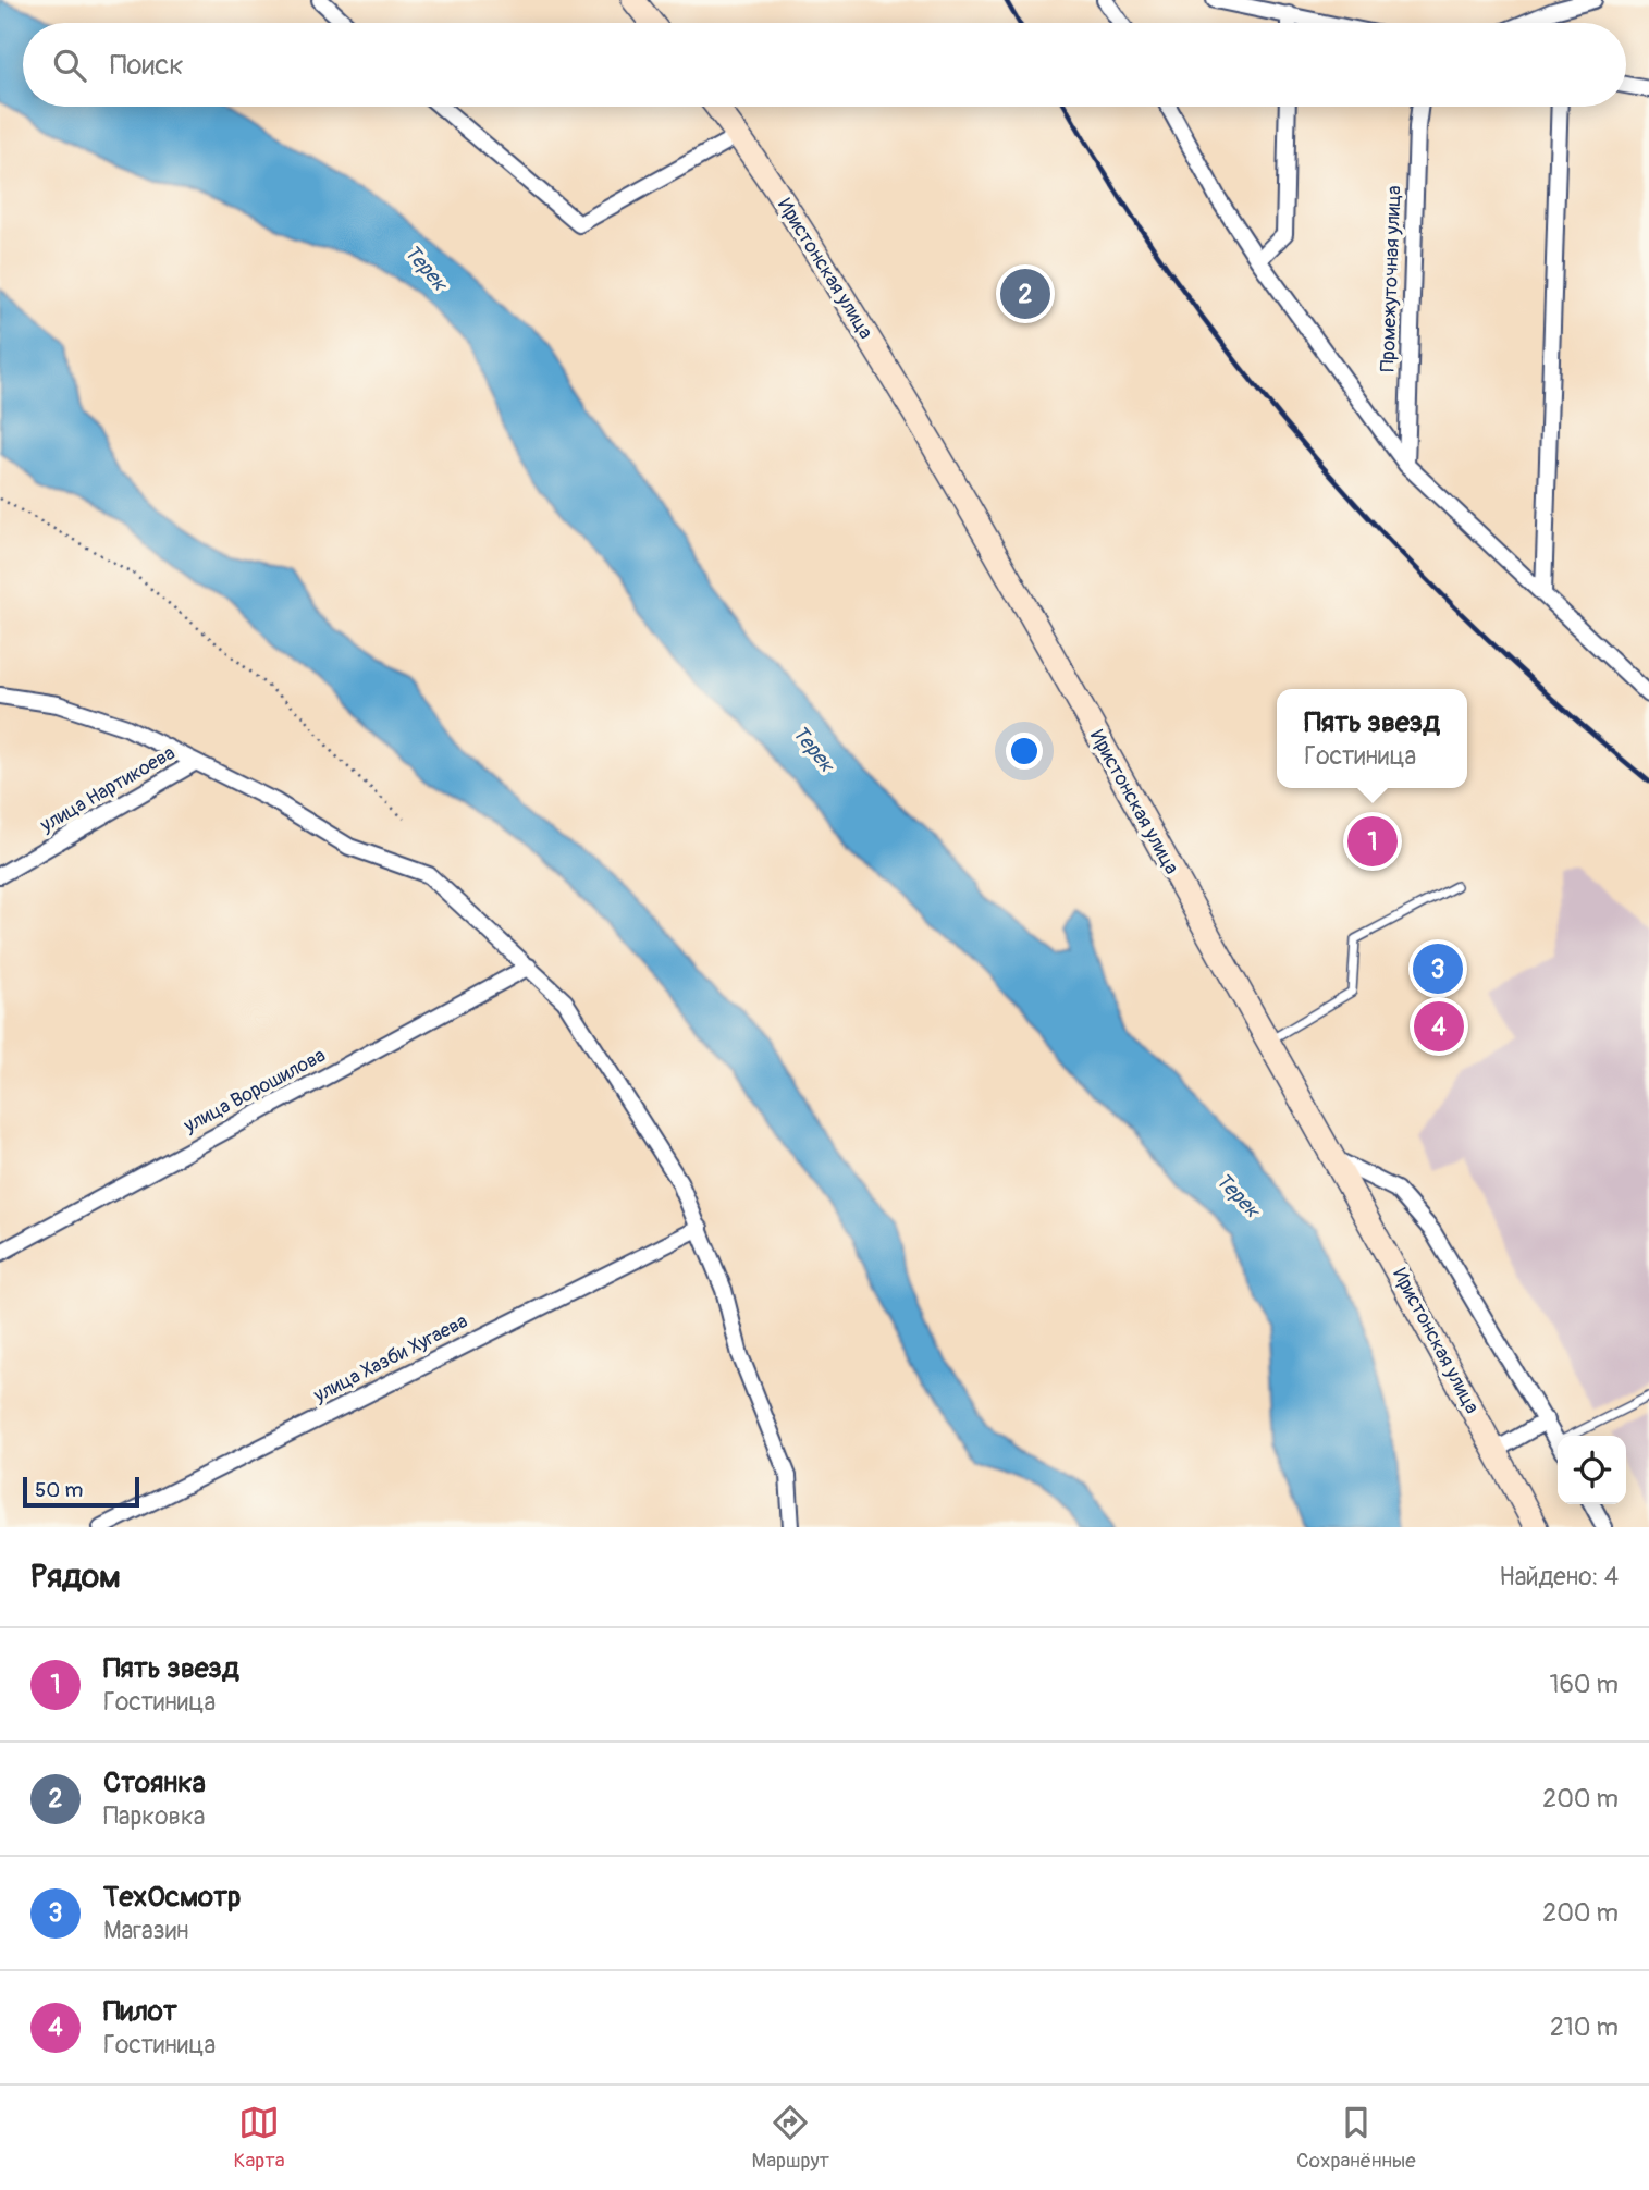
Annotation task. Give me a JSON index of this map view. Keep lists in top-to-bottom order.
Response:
{
  "streets": {
    "main road": ["Иристонская улица"],
    "street": [
      "Промежуточная улица",
      "улица Нартикоева",
      "улица Ворошилова",
      "улица Хазби Хугаева"
    ]
  },
  "water": ["Терек"],
  "scale_bar": "50 m",
  "page": {
    "search": "Поиск",
    "pins": [
      "2",
      "1",
      "3",
      "4"
    ],
    "popup": ["Пять звезд", "Гостиница"],
    "scale": "50 m",
    "heading": ["Рядом", "Найдено: 4"],
    "list": [
      {
        "mark": "1",
        "name": "Пять звезд",
        "note": "Гостиница",
        "value": "160 m"
      },
      {
        "mark": "2",
        "name": "Стоянка",
        "note": "Парковка",
        "value": "200 m"
      },
      {
        "mark": "3",
        "name": "ТехОсмотр",
        "note": "Магазин",
        "value": "200 m"
      },
      {
        "mark": "4",
        "name": "Пилот",
        "note": "Гостиница",
        "value": "210 m"
      }
    ],
    "nav": ["Карта", "Маршрут", "Сохранённые"]
  }
}
